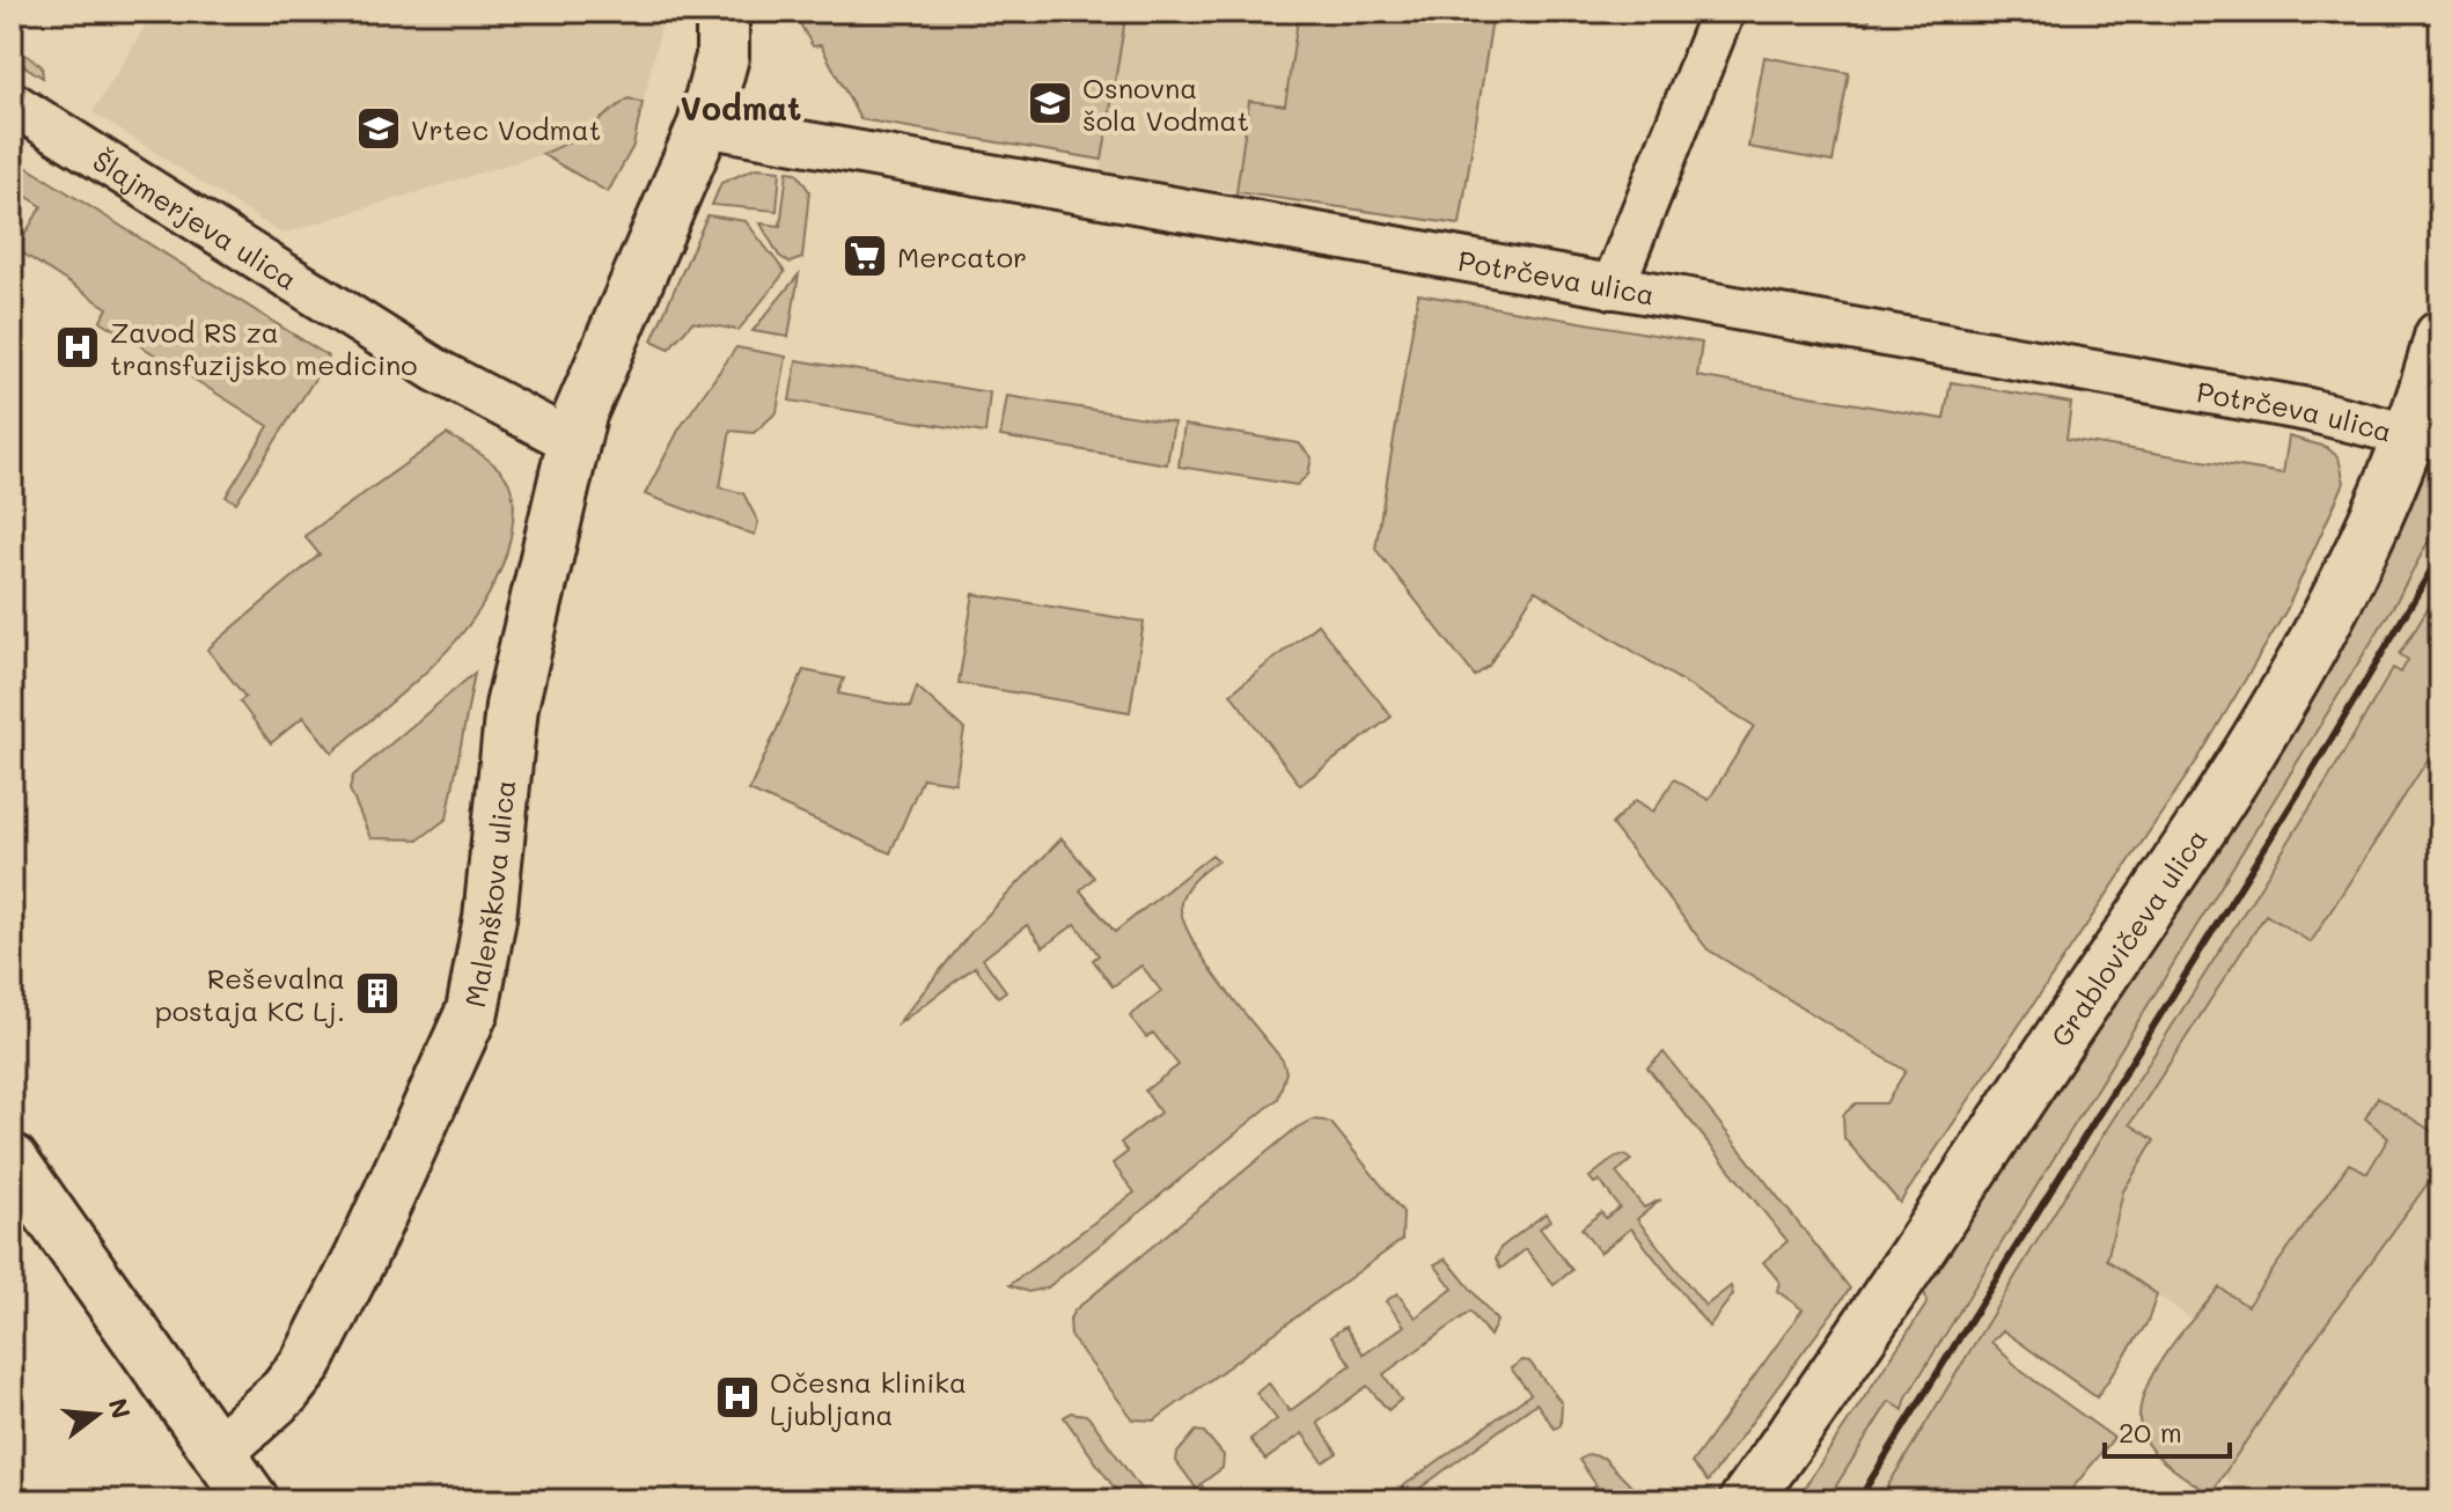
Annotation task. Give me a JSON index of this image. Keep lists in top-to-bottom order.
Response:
{
  "streets": {
    "street": [
      "Šlajmerjeva ulica",
      "Potrčeva ulica",
      "Malenškova ulica",
      "Grablovičeva ulica"
    ]
  },
  "crossings": [
    ["Šlajmerjeva ulica", "Malenškova ulica"],
    ["Potrčeva ulica", "Malenškova ulica"],
    ["Potrčeva ulica", "Grablovičeva ulica"]
  ],
  "districts": ["Vodmat"],
  "places": {
    "school or university": ["Osnovna šola Vodmat", "Vrtec Vodmat"],
    "supermarket": ["Mercator"],
    "hospital": ["Zavod RS za transfuzijsko medicino", "Očesna klinika Ljubljana"],
    "building": ["Reševalna postaja KC Lj."]
  },
  "scale_bar": "20 m",
  "north": "right"
}
